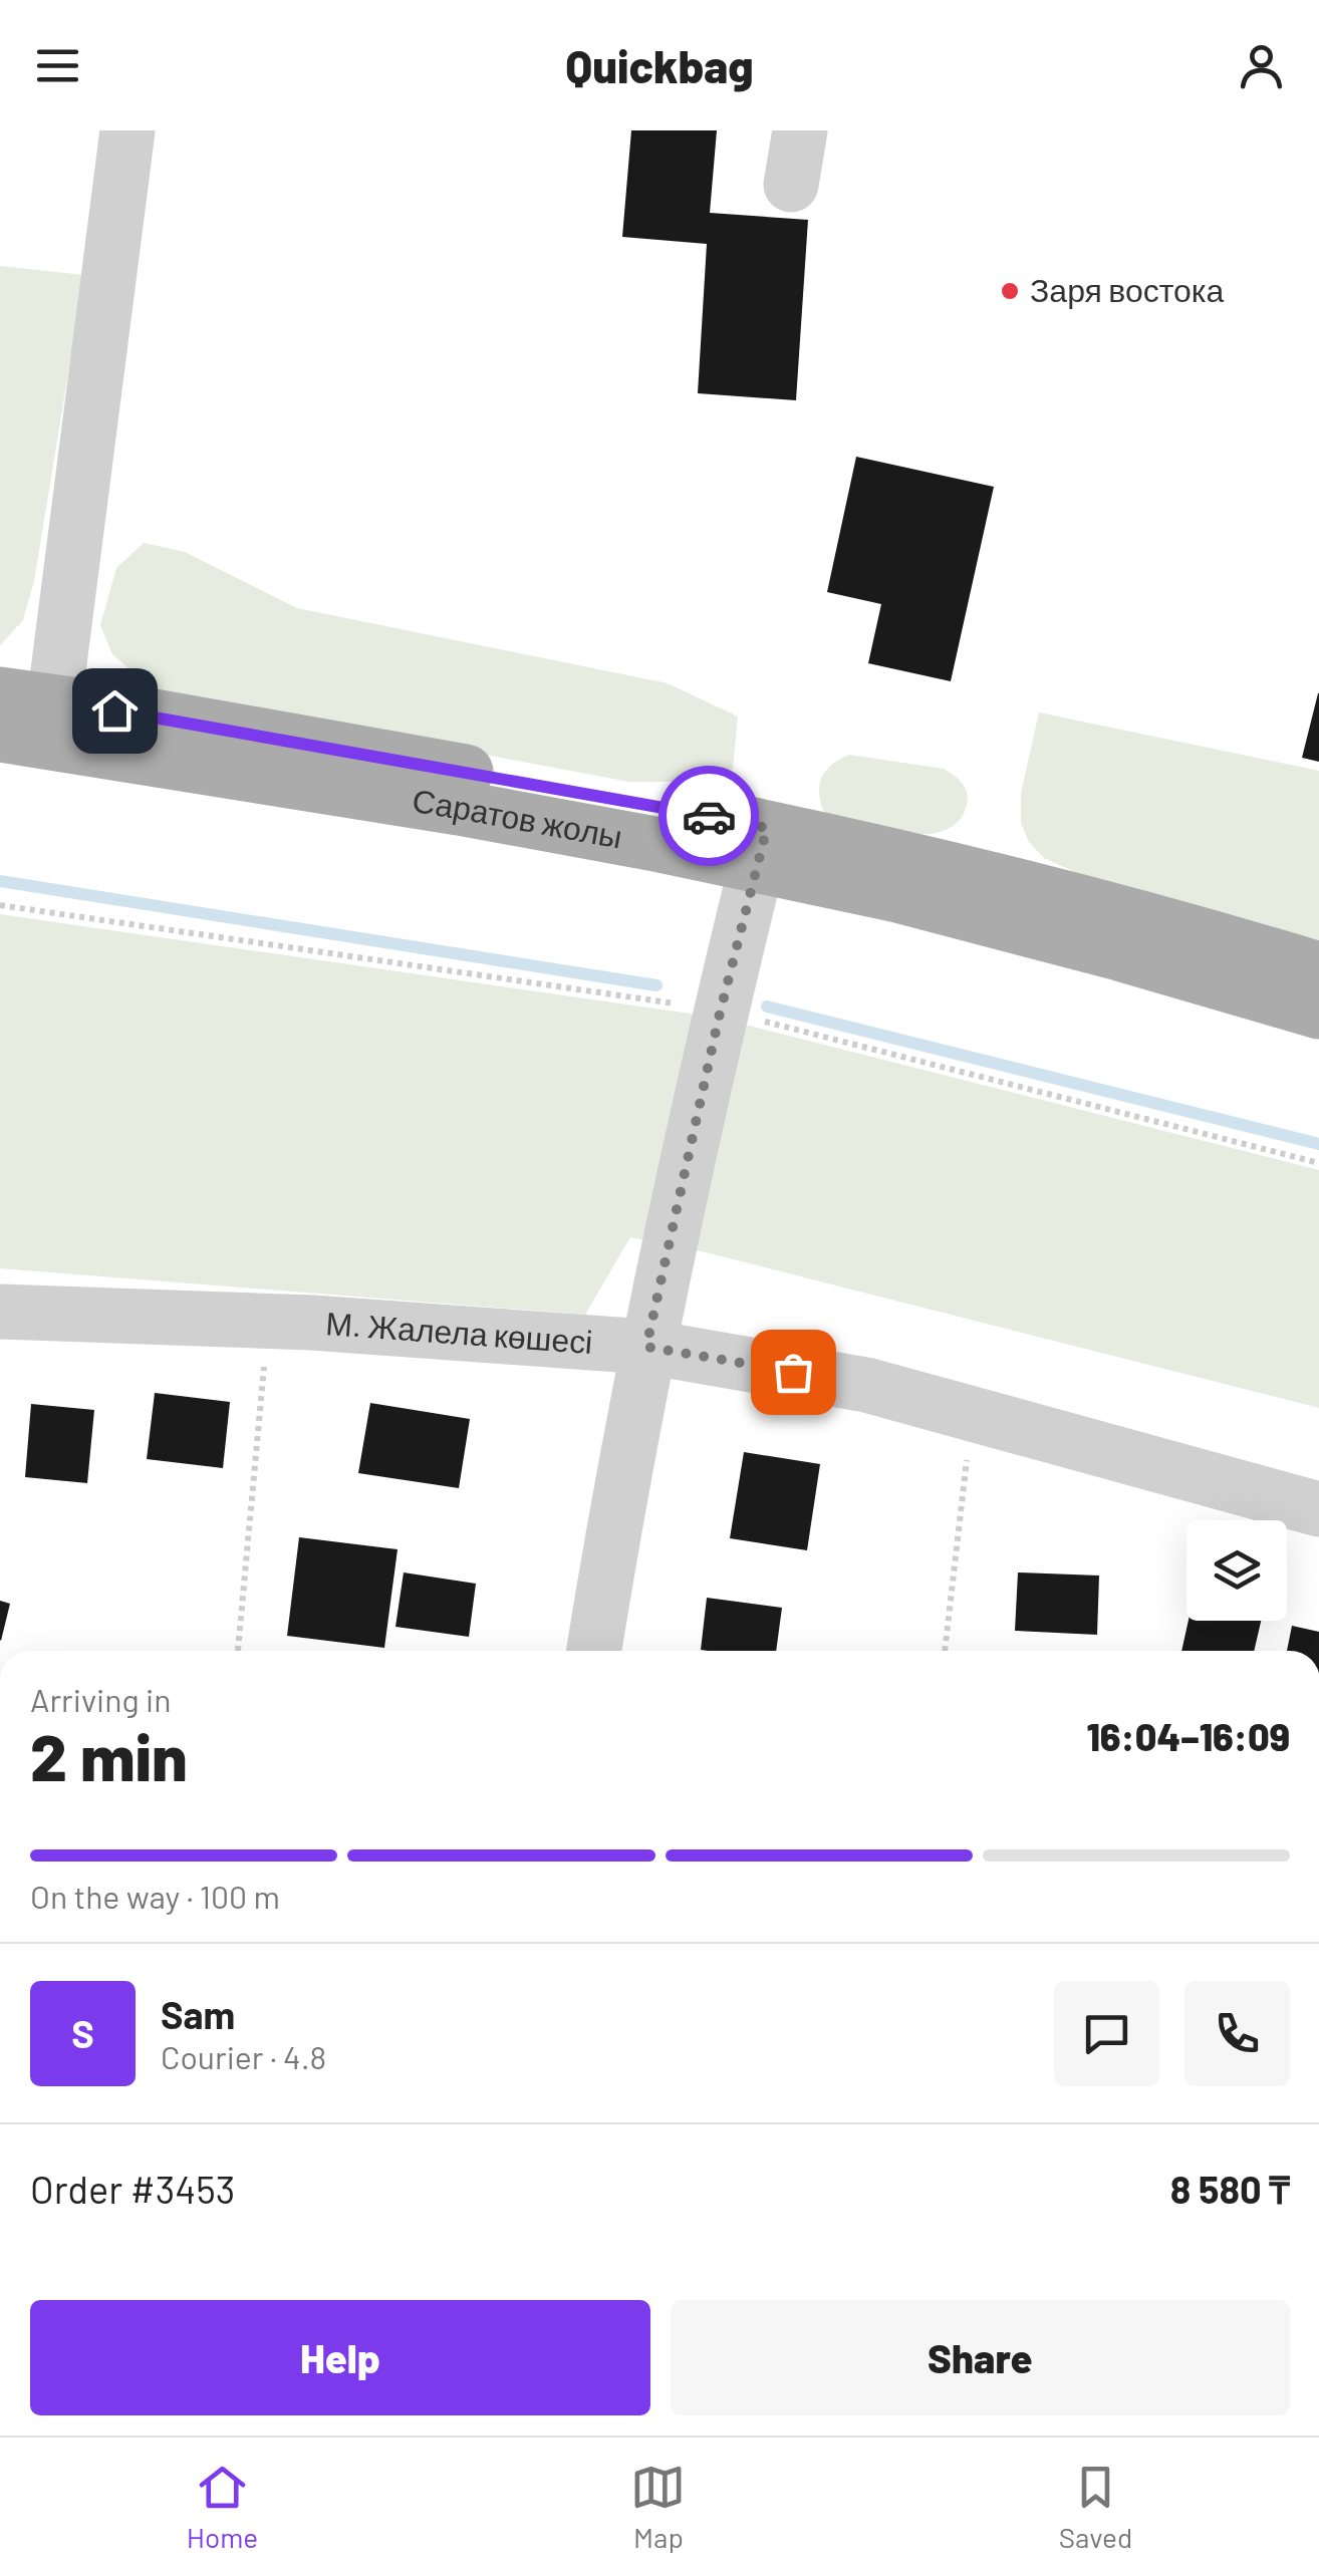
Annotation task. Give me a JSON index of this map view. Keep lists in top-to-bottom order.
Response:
{
  "streets": {
    "main road": ["Саратов жолы"],
    "street": ["М. Жалела көшесі"]
  },
  "places": ["Заря востока"],
  "page": {
    "header": "Quickbag",
    "heading": ["2 min", "Arriving in", "16:04–16:09"],
    "panel": [
      "Sam",
      "Courier · 4.8",
      "Order #3453",
      "8 580 ₸"
    ],
    "bar": "On the way · 100 m",
    "round": "S",
    "buttons": ["Help", "Share"],
    "tabs": ["Home", "Map", "Saved"]
  }
}
